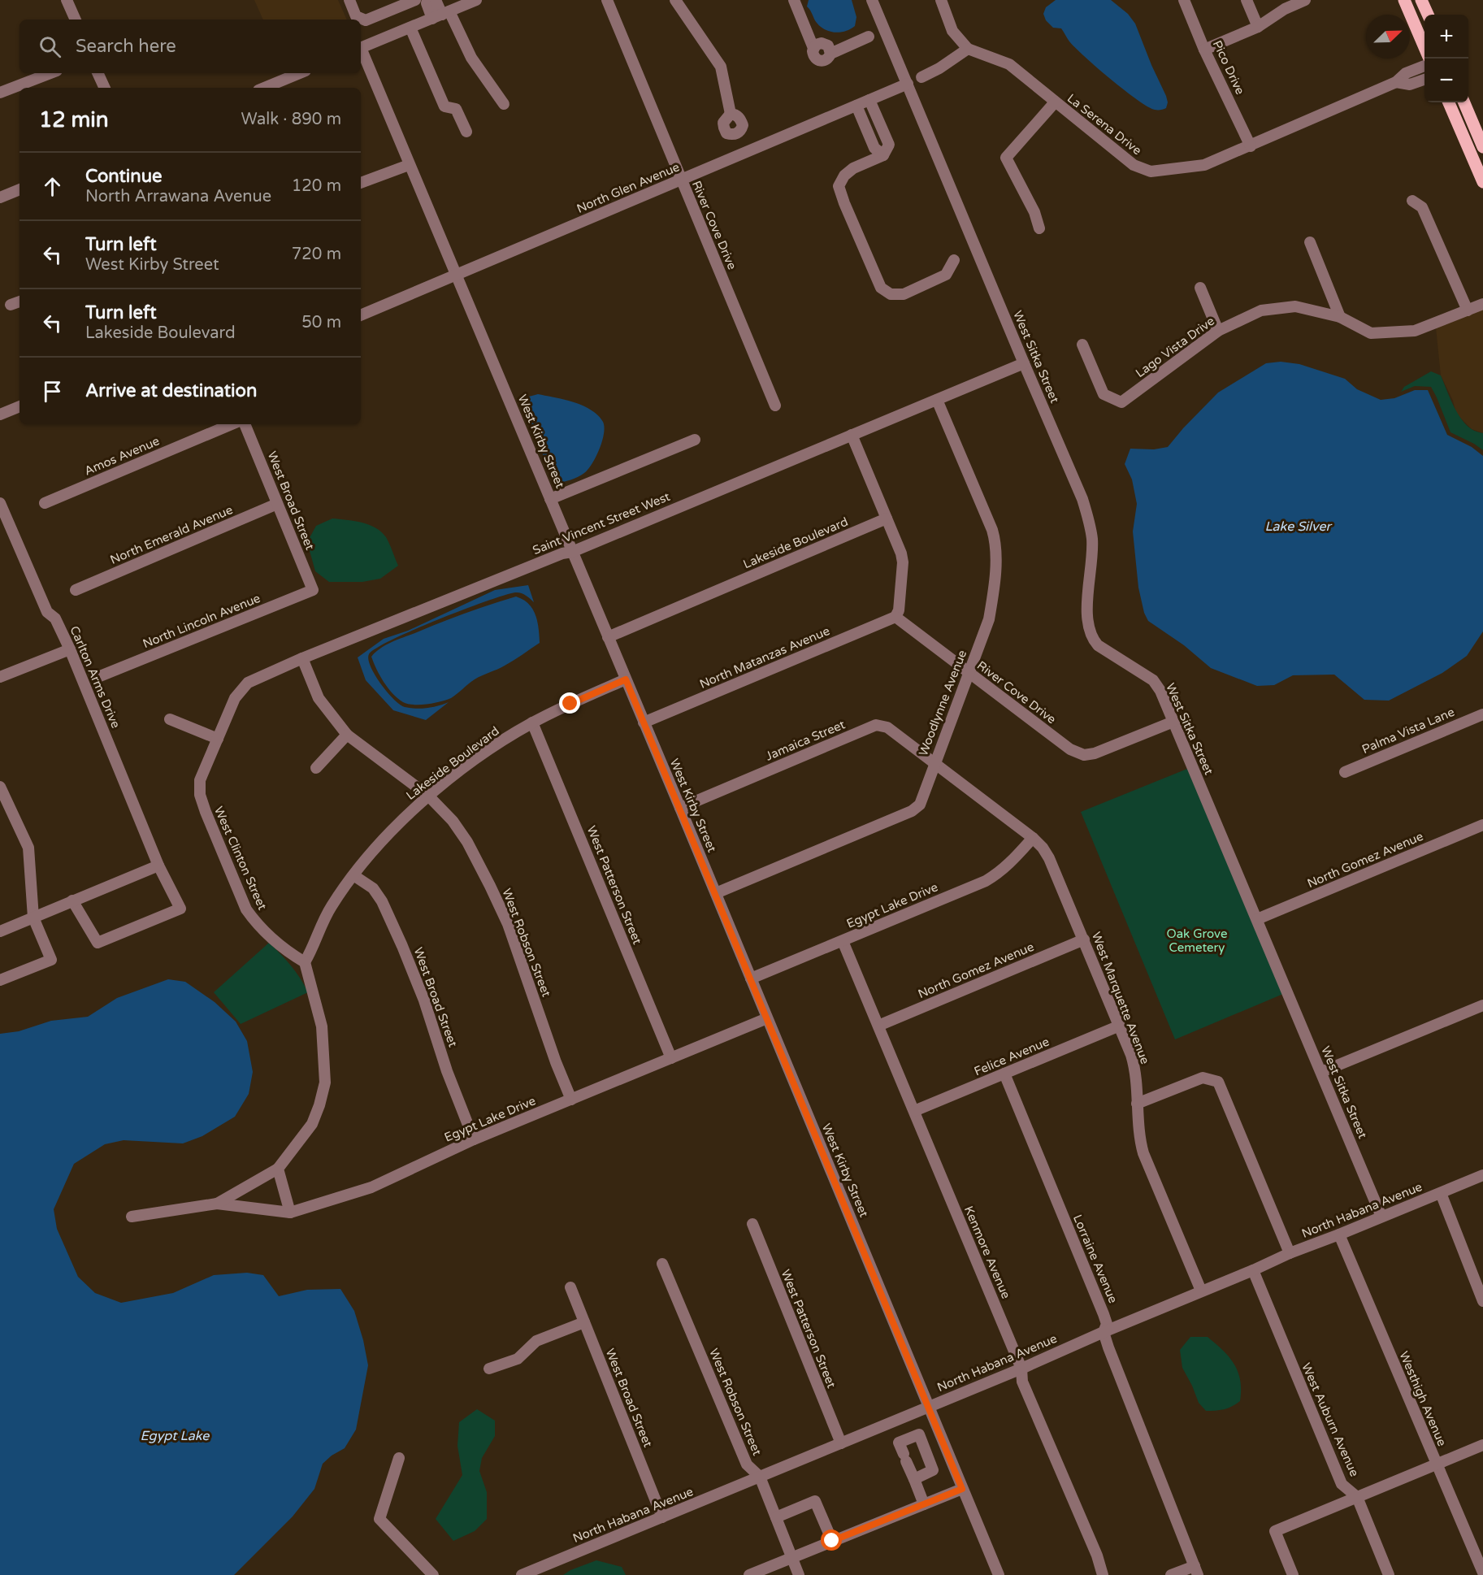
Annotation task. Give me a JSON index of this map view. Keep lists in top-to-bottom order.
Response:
{
  "streets": {
    "street": [
      "Pico Drive",
      "La Serena Drive",
      "North Glen Avenue",
      "River Cove Drive",
      "Lago Vista Drive",
      "West Sitka Street",
      "West Kirby Street",
      "Amos Avenue",
      "West Broad Street",
      "Saint Vincent Street West",
      "North Emerald Avenue",
      "Lakeside Boulevard",
      "North Lincoln Avenue",
      "North Matanzas Avenue",
      "Carlton Arms Drive",
      "Woodlynne Avenue",
      "Palma Vista Lane",
      "Jamaica Street",
      "West Clinton Street",
      "North Gomez Avenue",
      "West Patterson Street",
      "Egypt Lake Drive",
      "West Robson Street",
      "West Marquette Avenue",
      "Felice Avenue",
      "North Habana Avenue",
      "Kenmore Avenue",
      "Lorraine Avenue",
      "Westhigh Avenue",
      "West Auburn Avenue"
    ]
  },
  "crossings": [
    ["Pico Drive", "La Serena Drive"],
    ["North Glen Avenue", "River Cove Drive"],
    ["North Glen Avenue", "West Sitka Street"],
    ["North Glen Avenue", "West Kirby Street"],
    ["River Cove Drive", "West Sitka Street"],
    ["River Cove Drive", "North Matanzas Avenue"],
    ["River Cove Drive", "Woodlynne Avenue"],
    ["West Sitka Street", "Saint Vincent Street West"],
    ["West Sitka Street", "North Gomez Avenue"],
    ["West Sitka Street", "North Habana Avenue"],
    ["West Kirby Street", "Saint Vincent Street West"],
    ["West Kirby Street", "Lakeside Boulevard"],
    ["West Kirby Street", "North Matanzas Avenue"],
    ["West Kirby Street", "Woodlynne Avenue"],
    ["West Kirby Street", "Jamaica Street"],
    ["West Kirby Street", "Egypt Lake Drive"],
    ["West Kirby Street", "North Habana Avenue"],
    ["West Broad Street", "North Emerald Avenue"],
    ["West Broad Street", "Lakeside Boulevard"],
    ["West Broad Street", "North Lincoln Avenue"],
    ["West Broad Street", "Egypt Lake Drive"],
    ["West Broad Street", "North Habana Avenue"],
    ["Saint Vincent Street West", "Woodlynne Avenue"],
    ["Saint Vincent Street West", "West Clinton Street"],
    ["Saint Vincent Street West", "West Robson Street"],
    ["Lakeside Boulevard", "West Clinton Street"],
    ["Lakeside Boulevard", "West Patterson Street"],
    ["Lakeside Boulevard", "West Robson Street"],
    ["Woodlynne Avenue", "Jamaica Street"],
    ["Woodlynne Avenue", "West Marquette Avenue"],
    ["Jamaica Street", "West Marquette Avenue"],
    ["North Gomez Avenue", "West Marquette Avenue"],
    ["North Gomez Avenue", "Kenmore Avenue"],
    ["West Patterson Street", "Egypt Lake Drive"],
    ["West Patterson Street", "North Habana Avenue"],
    ["Egypt Lake Drive", "West Robson Street"],
    ["Egypt Lake Drive", "West Marquette Avenue"],
    ["Egypt Lake Drive", "Kenmore Avenue"],
    ["West Robson Street", "North Habana Avenue"],
    ["West Marquette Avenue", "Felice Avenue"],
    ["West Marquette Avenue", "North Habana Avenue"],
    ["Felice Avenue", "Kenmore Avenue"],
    ["Felice Avenue", "Lorraine Avenue"],
    ["North Habana Avenue", "Kenmore Avenue"],
    ["North Habana Avenue", "Lorraine Avenue"],
    ["North Habana Avenue", "Westhigh Avenue"],
    ["North Habana Avenue", "West Auburn Avenue"]
  ],
  "water": ["Lake Silver", "Egypt Lake"],
  "parks": ["Oak Grove Cemetery"],
  "north": "top right",
  "page": {
    "map_buttons": ["+", "−"],
    "search": "Search here",
    "heading": ["12 min", "Walk · 890 m"],
    "list": [
      ["Continue", "North Arrawana Avenue", "120 m"],
      ["Turn left", "West Kirby Street", "720 m"],
      ["Turn left", "Lakeside Boulevard", "50 m"],
      "Arrive at destination"
    ]
  }
}
